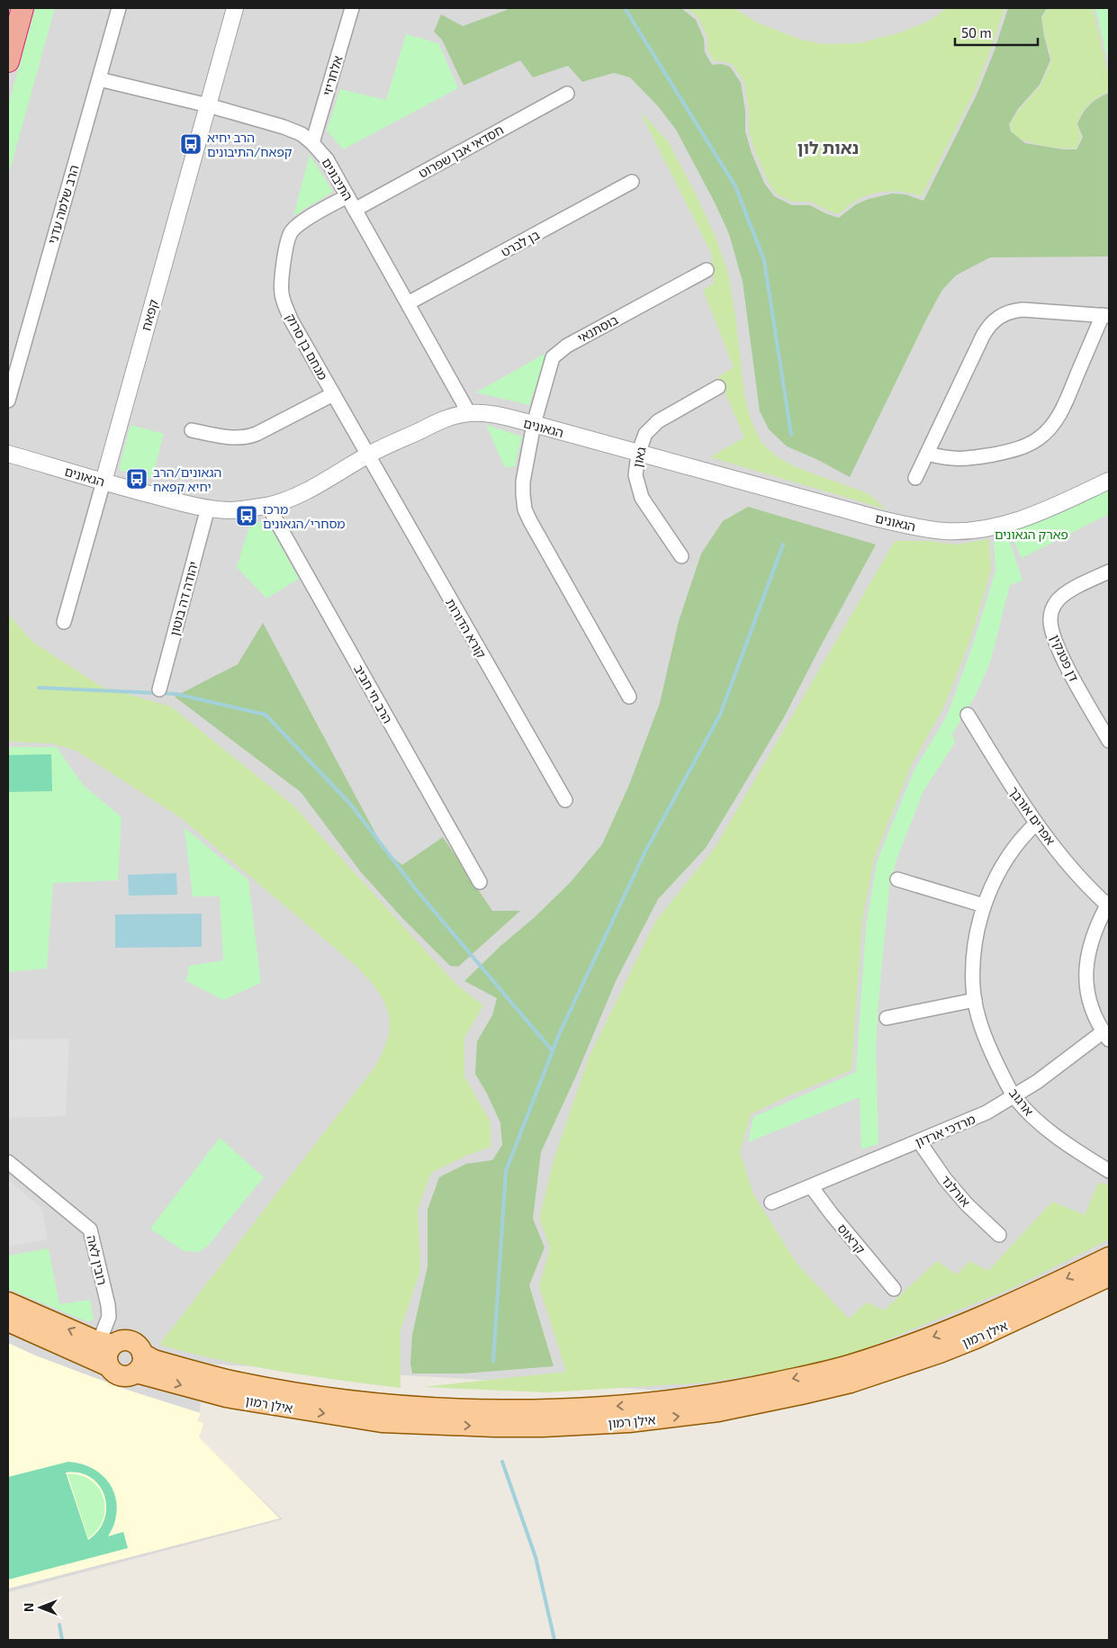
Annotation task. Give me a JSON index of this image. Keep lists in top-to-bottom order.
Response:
{
  "streets": {
    "main road": ["אילן רמון"],
    "street": [
      "אלחריזי",
      "חסדאי אבן שפרוט",
      "התיבונים",
      "הרב שלמה עדני",
      "בן לברט",
      "קפאח",
      "בוסתנאי",
      "מנחם בן סרוק",
      "הגאונים",
      "גאון",
      "יהודה דה בוטון",
      "קורא הדורות",
      "דן פטנקין",
      "הרב חי חביב",
      "אפרים אורבך",
      "ארגוב",
      "מרדכי ארדון",
      "אורלנד",
      "קראוס",
      "רובין לאה"
    ]
  },
  "crossings": [
    ["אלחריזי", "התיבונים"],
    ["חסדאי אבן שפרוט", "התיבונים"],
    ["התיבונים", "הרב שלמה עדני"],
    ["התיבונים", "בן לברט"],
    ["התיבונים", "קפאח"],
    ["התיבונים", "מנחם בן סרוק"],
    ["התיבונים", "הגאונים"],
    ["קפאח", "הגאונים"],
    ["בוסתנאי", "הגאונים"],
    ["מנחם בן סרוק", "הגאונים"],
    ["מנחם בן סרוק", "קורא הדורות"],
    ["הגאונים", "גאון"],
    ["הגאונים", "יהודה דה בוטון"],
    ["הגאונים", "קורא הדורות"],
    ["הגאונים", "הרב חי חביב"],
    ["אפרים אורבך", "ארגוב"],
    ["ארגוב", "מרדכי ארדון"],
    ["מרדכי ארדון", "אורלנד"],
    ["מרדכי ארדון", "קראוס"],
    ["רובין לאה", "אילן רמון"]
  ],
  "districts": ["נאות לון"],
  "parks": ["פארק הגאונים"],
  "places": {
    "bus stop": ["הרב יחיא קפאח/התיבונים", "הגאונים/הרב יחיא קפאח", "מרכז מסחרי/הגאונים"]
  },
  "scale_bar": "50 m",
  "north": "left"
}
